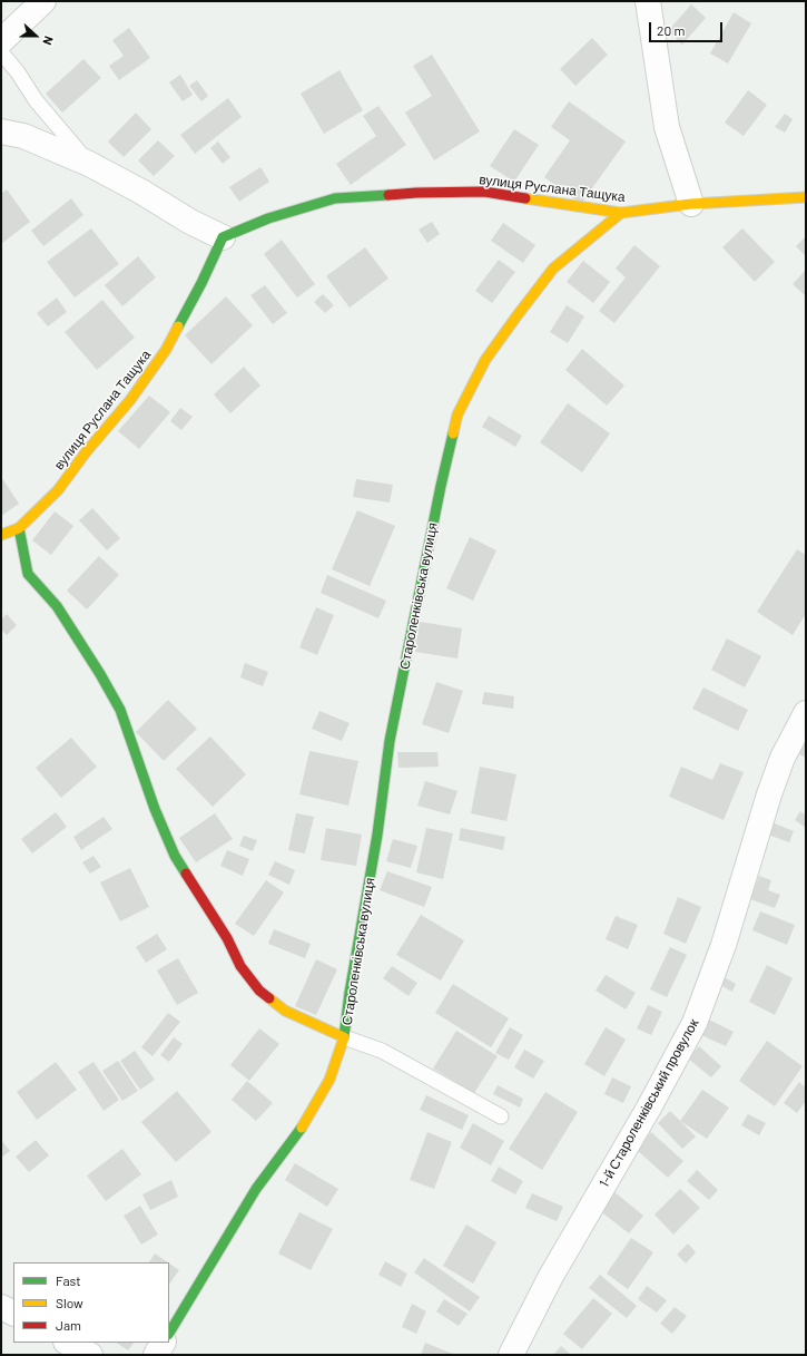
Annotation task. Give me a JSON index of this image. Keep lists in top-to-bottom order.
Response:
{
  "streets": {
    "street": ["вулиця Руслана Тащука", "Староленківська вулиця", "1-й Староленківський провулок"]
  },
  "crossings": [
    ["вулиця Руслана Тащука", "Староленківська вулиця"]
  ],
  "legend": ["Fast", "Slow", "Jam"],
  "scale_bar": "20 m",
  "north": "right"
}
